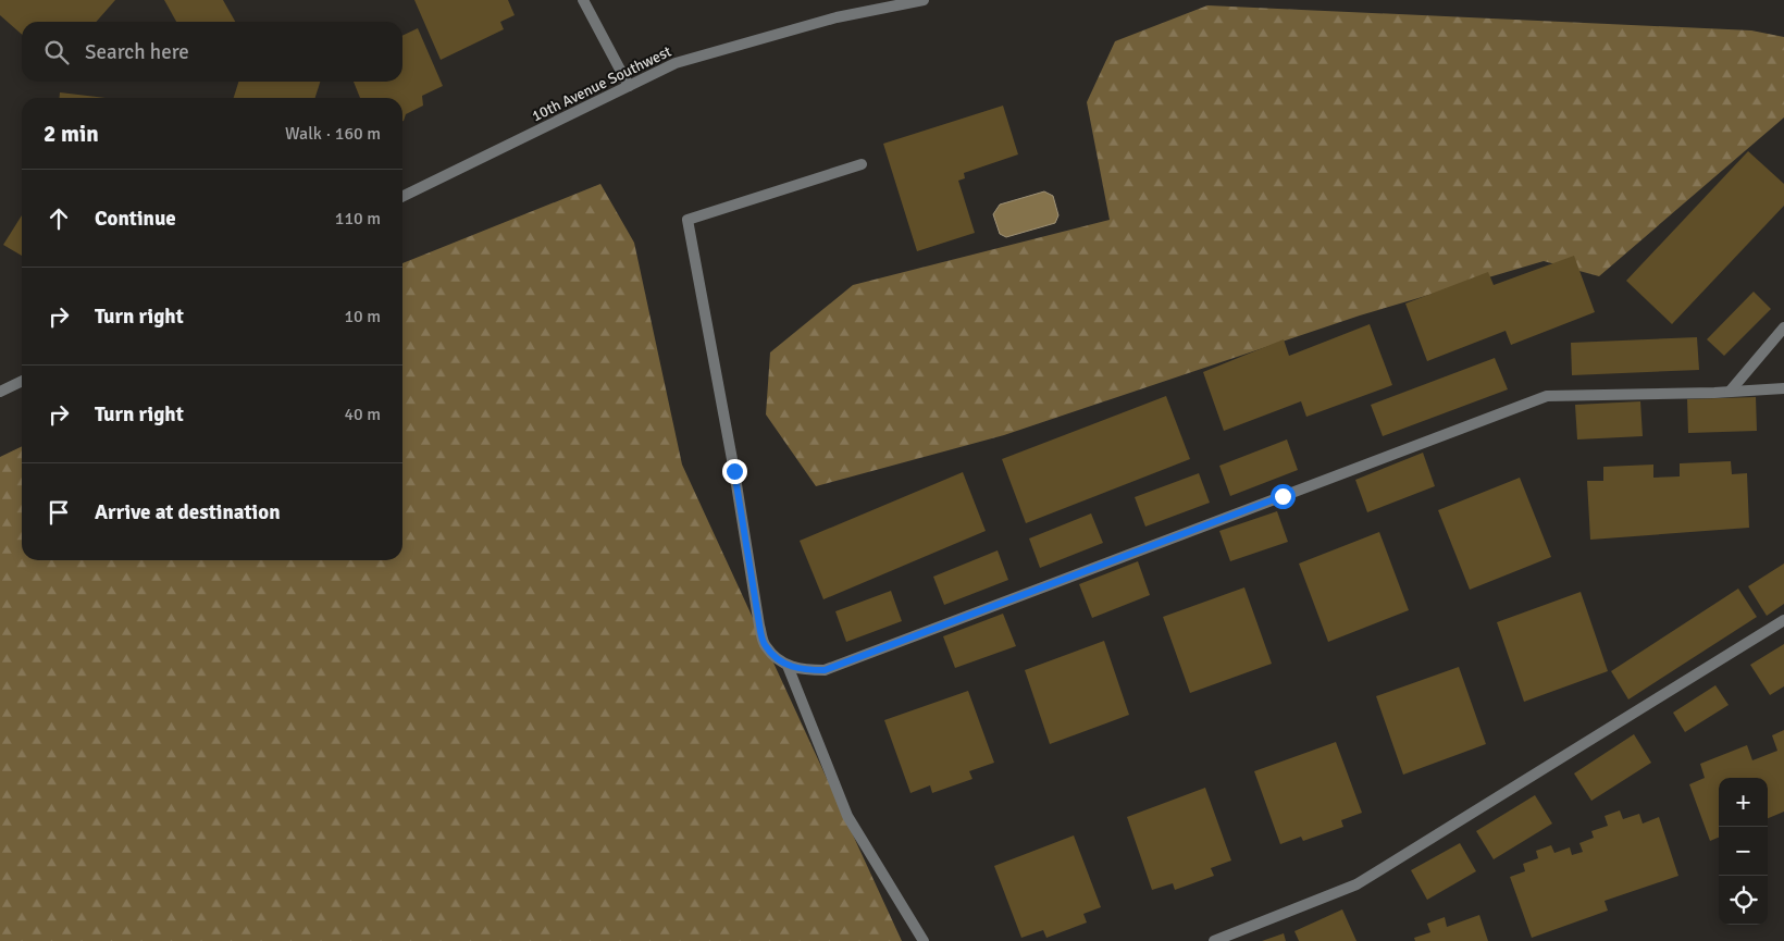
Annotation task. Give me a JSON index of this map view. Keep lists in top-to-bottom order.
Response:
{
  "streets": {
    "street": ["10th Avenue Southwest"]
  },
  "page": {
    "search": "Search here",
    "heading": ["2 min", "Walk · 160 m"],
    "list": [
      ["Continue", "110 m"],
      ["Turn right", "10 m"],
      ["Turn right", "40 m"],
      "Arrive at destination"
    ],
    "map_buttons": ["+", "−"]
  }
}
